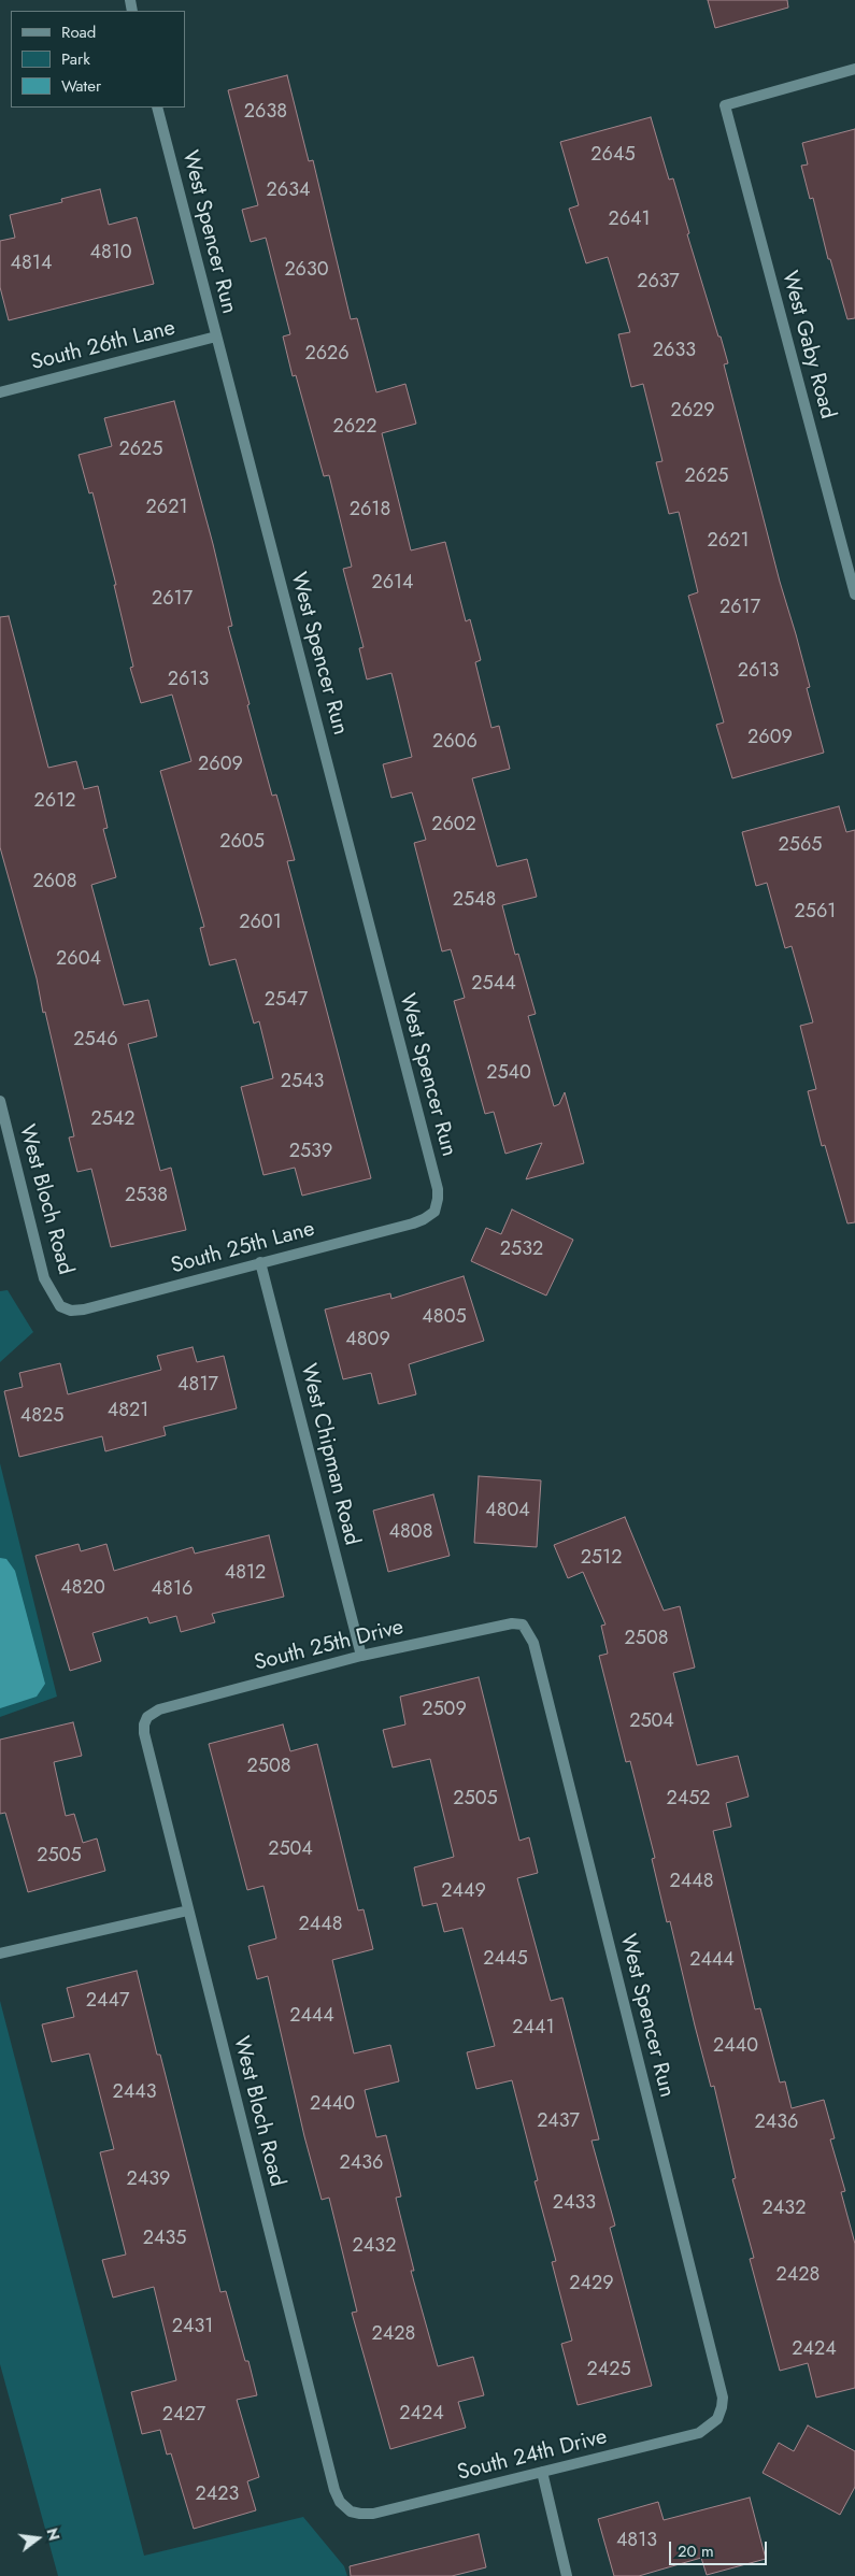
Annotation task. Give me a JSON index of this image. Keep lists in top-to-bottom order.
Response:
{
  "streets": {
    "street": [
      "West Spencer Run",
      "West Gaby Road",
      "South 26th Lane",
      "West Bloch Road",
      "South 25th Lane",
      "West Chipman Road",
      "South 25th Drive",
      "South 24th Drive"
    ]
  },
  "crossings": [
    ["West Spencer Run", "South 26th Lane"],
    ["West Spencer Run", "South 25th Lane"],
    ["West Spencer Run", "South 25th Drive"],
    ["West Spencer Run", "South 24th Drive"],
    ["West Bloch Road", "South 25th Lane"],
    ["West Bloch Road", "South 25th Drive"],
    ["West Bloch Road", "South 24th Drive"],
    ["South 25th Lane", "West Chipman Road"],
    ["West Chipman Road", "South 25th Drive"]
  ],
  "house_numbers": [
    "2638",
    "2645",
    "2634",
    "2641",
    "4810",
    "4814",
    "2630",
    "2637",
    "2633",
    "2626",
    "2629",
    "2622",
    "2625",
    "2625",
    "2621",
    "2618",
    "2621",
    "2614",
    "2617",
    "2617",
    "2613",
    "2613",
    "2609",
    "2606",
    "2609",
    "2612",
    "2602",
    "2605",
    "2565",
    "2608",
    "2548",
    "2561",
    "2601",
    "2604",
    "2544",
    "2547",
    "2546",
    "2540",
    "2543",
    "2542",
    "2539",
    "2538",
    "2532",
    "4805",
    "4809",
    "4817",
    "4821",
    "4825",
    "4804",
    "4808",
    "2512",
    "4812",
    "4820",
    "4816",
    "2508",
    "2509",
    "2504",
    "2508",
    "2505",
    "2452",
    "2504",
    "2505",
    "2448",
    "2449",
    "2448",
    "2445",
    "2444",
    "2447",
    "2444",
    "2441",
    "2440",
    "2443",
    "2440",
    "2437",
    "2436",
    "2436",
    "2439",
    "2433",
    "2432",
    "2435",
    "2432",
    "2428",
    "2429",
    "2431",
    "2428",
    "2424",
    "2425",
    "2424",
    "2427",
    "2423",
    "4813"
  ],
  "legend": ["Road", "Park", "Water"],
  "scale_bar": "20 m",
  "north": "right"
}
